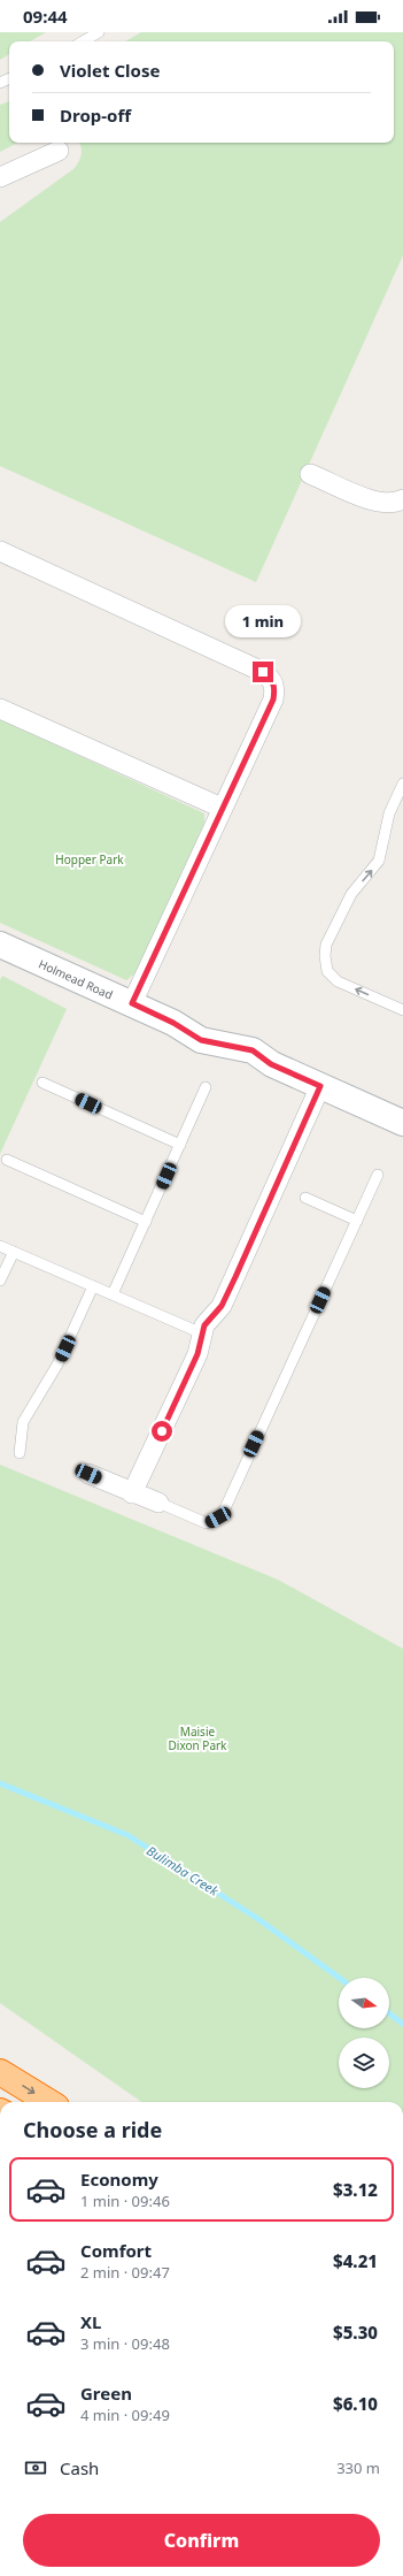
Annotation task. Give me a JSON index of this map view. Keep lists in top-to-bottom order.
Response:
{
  "streets": {
    "street": ["Holmead Road"]
  },
  "water": ["Bulimba Creek"],
  "parks": ["Hopper Park", "Maisie Dixon Park"],
  "north": "right",
  "page": {
    "status": "09:44",
    "banner": ["Violet Close", "Drop-off"],
    "bubble": "1 min",
    "heading": "Choose a ride",
    "list": [
      {
        "name": "Economy",
        "note": "1 min · 09:46",
        "value": "$3.12"
      },
      {
        "name": "Comfort",
        "note": "2 min · 09:47",
        "value": "$4.21"
      },
      {
        "name": "XL",
        "note": "3 min · 09:48",
        "value": "$5.30"
      },
      {
        "name": "Green",
        "note": "4 min · 09:49",
        "value": "$6.10"
      }
    ],
    "pay": ["Cash", "330 m"],
    "buttons": "Confirm"
  }
}
